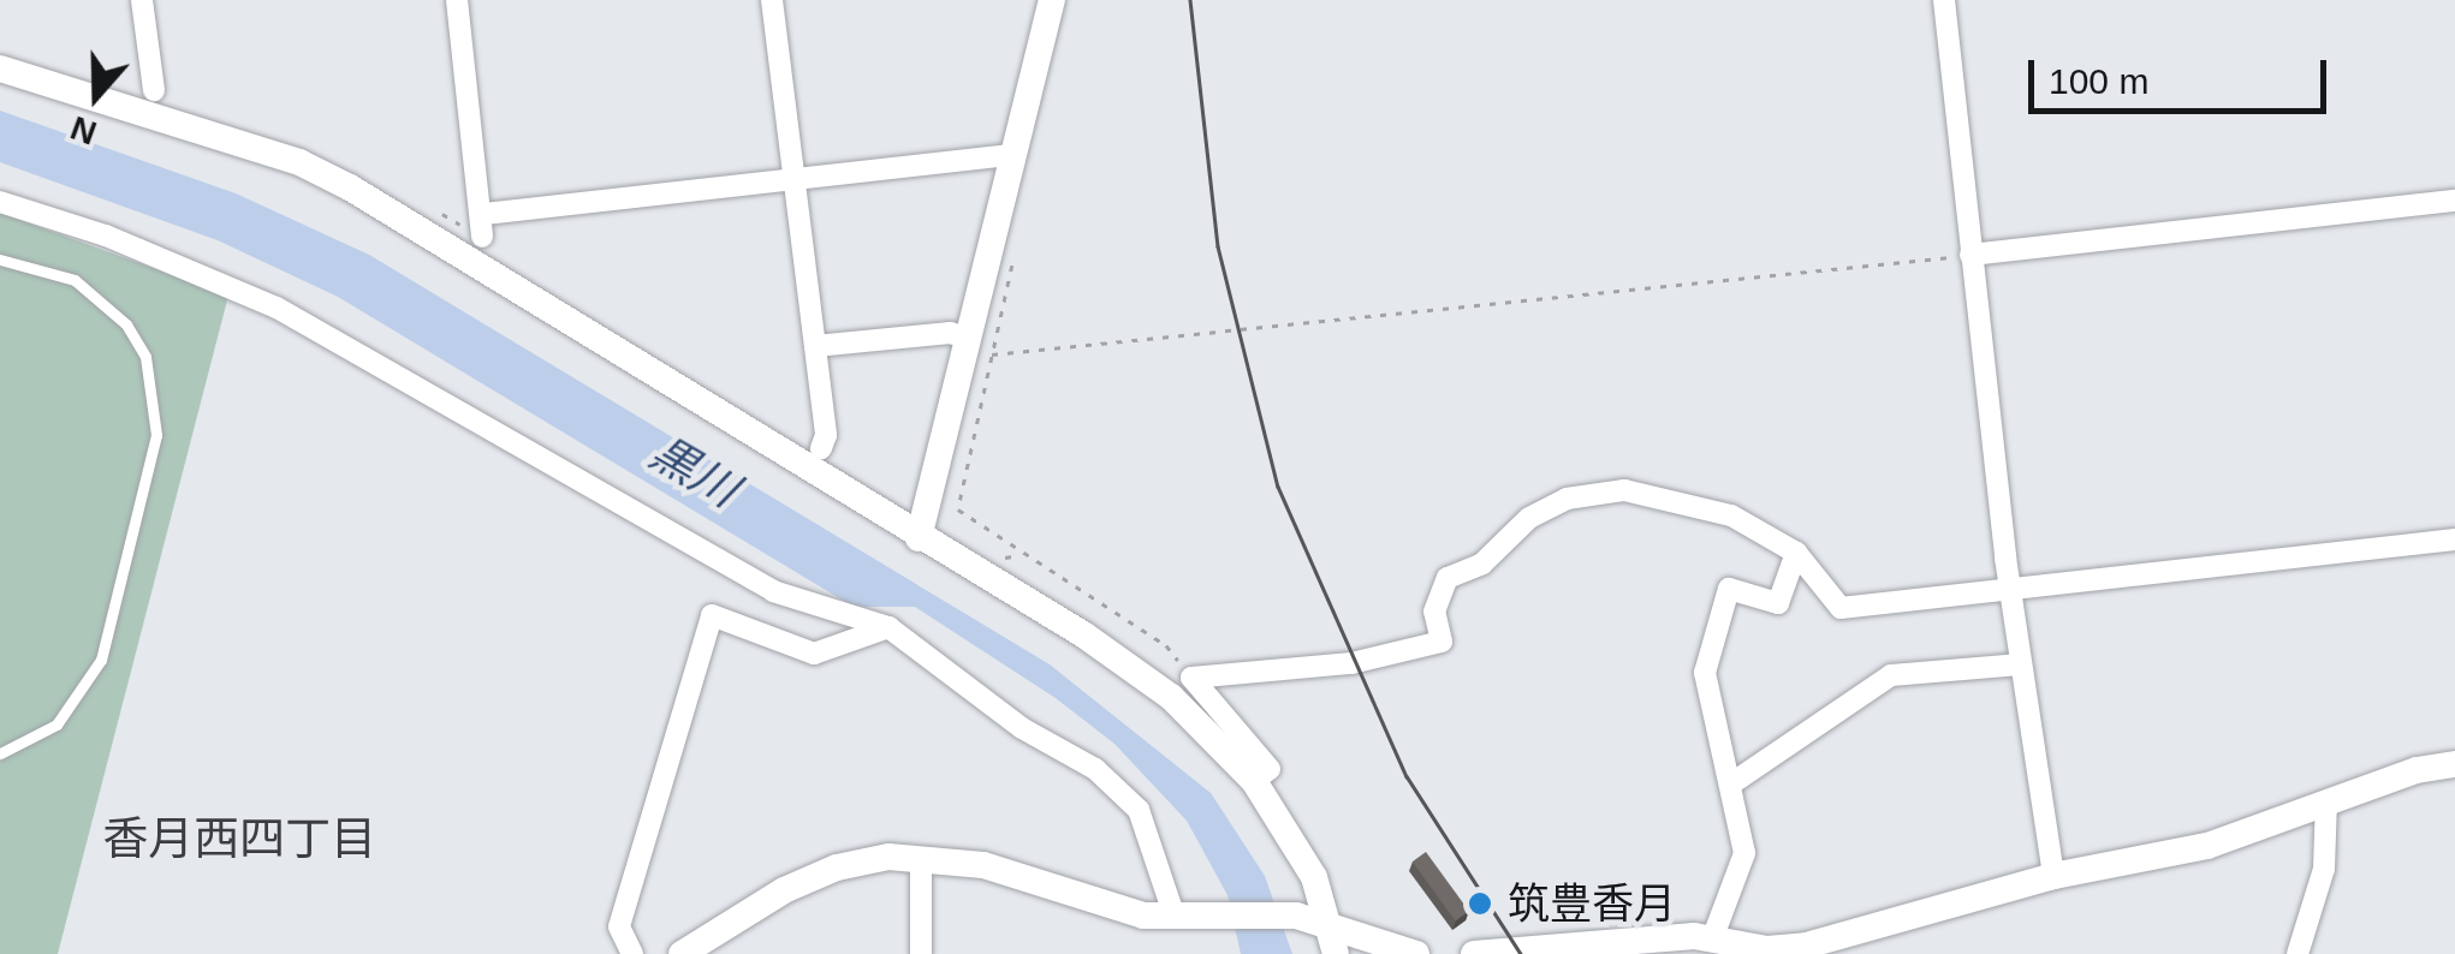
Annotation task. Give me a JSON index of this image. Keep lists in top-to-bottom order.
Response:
{
  "districts": ["香月西四丁目"],
  "water": ["黒川"],
  "places": ["筑豊香月"],
  "scale_bar": "100 m",
  "north": "bottom"
}
